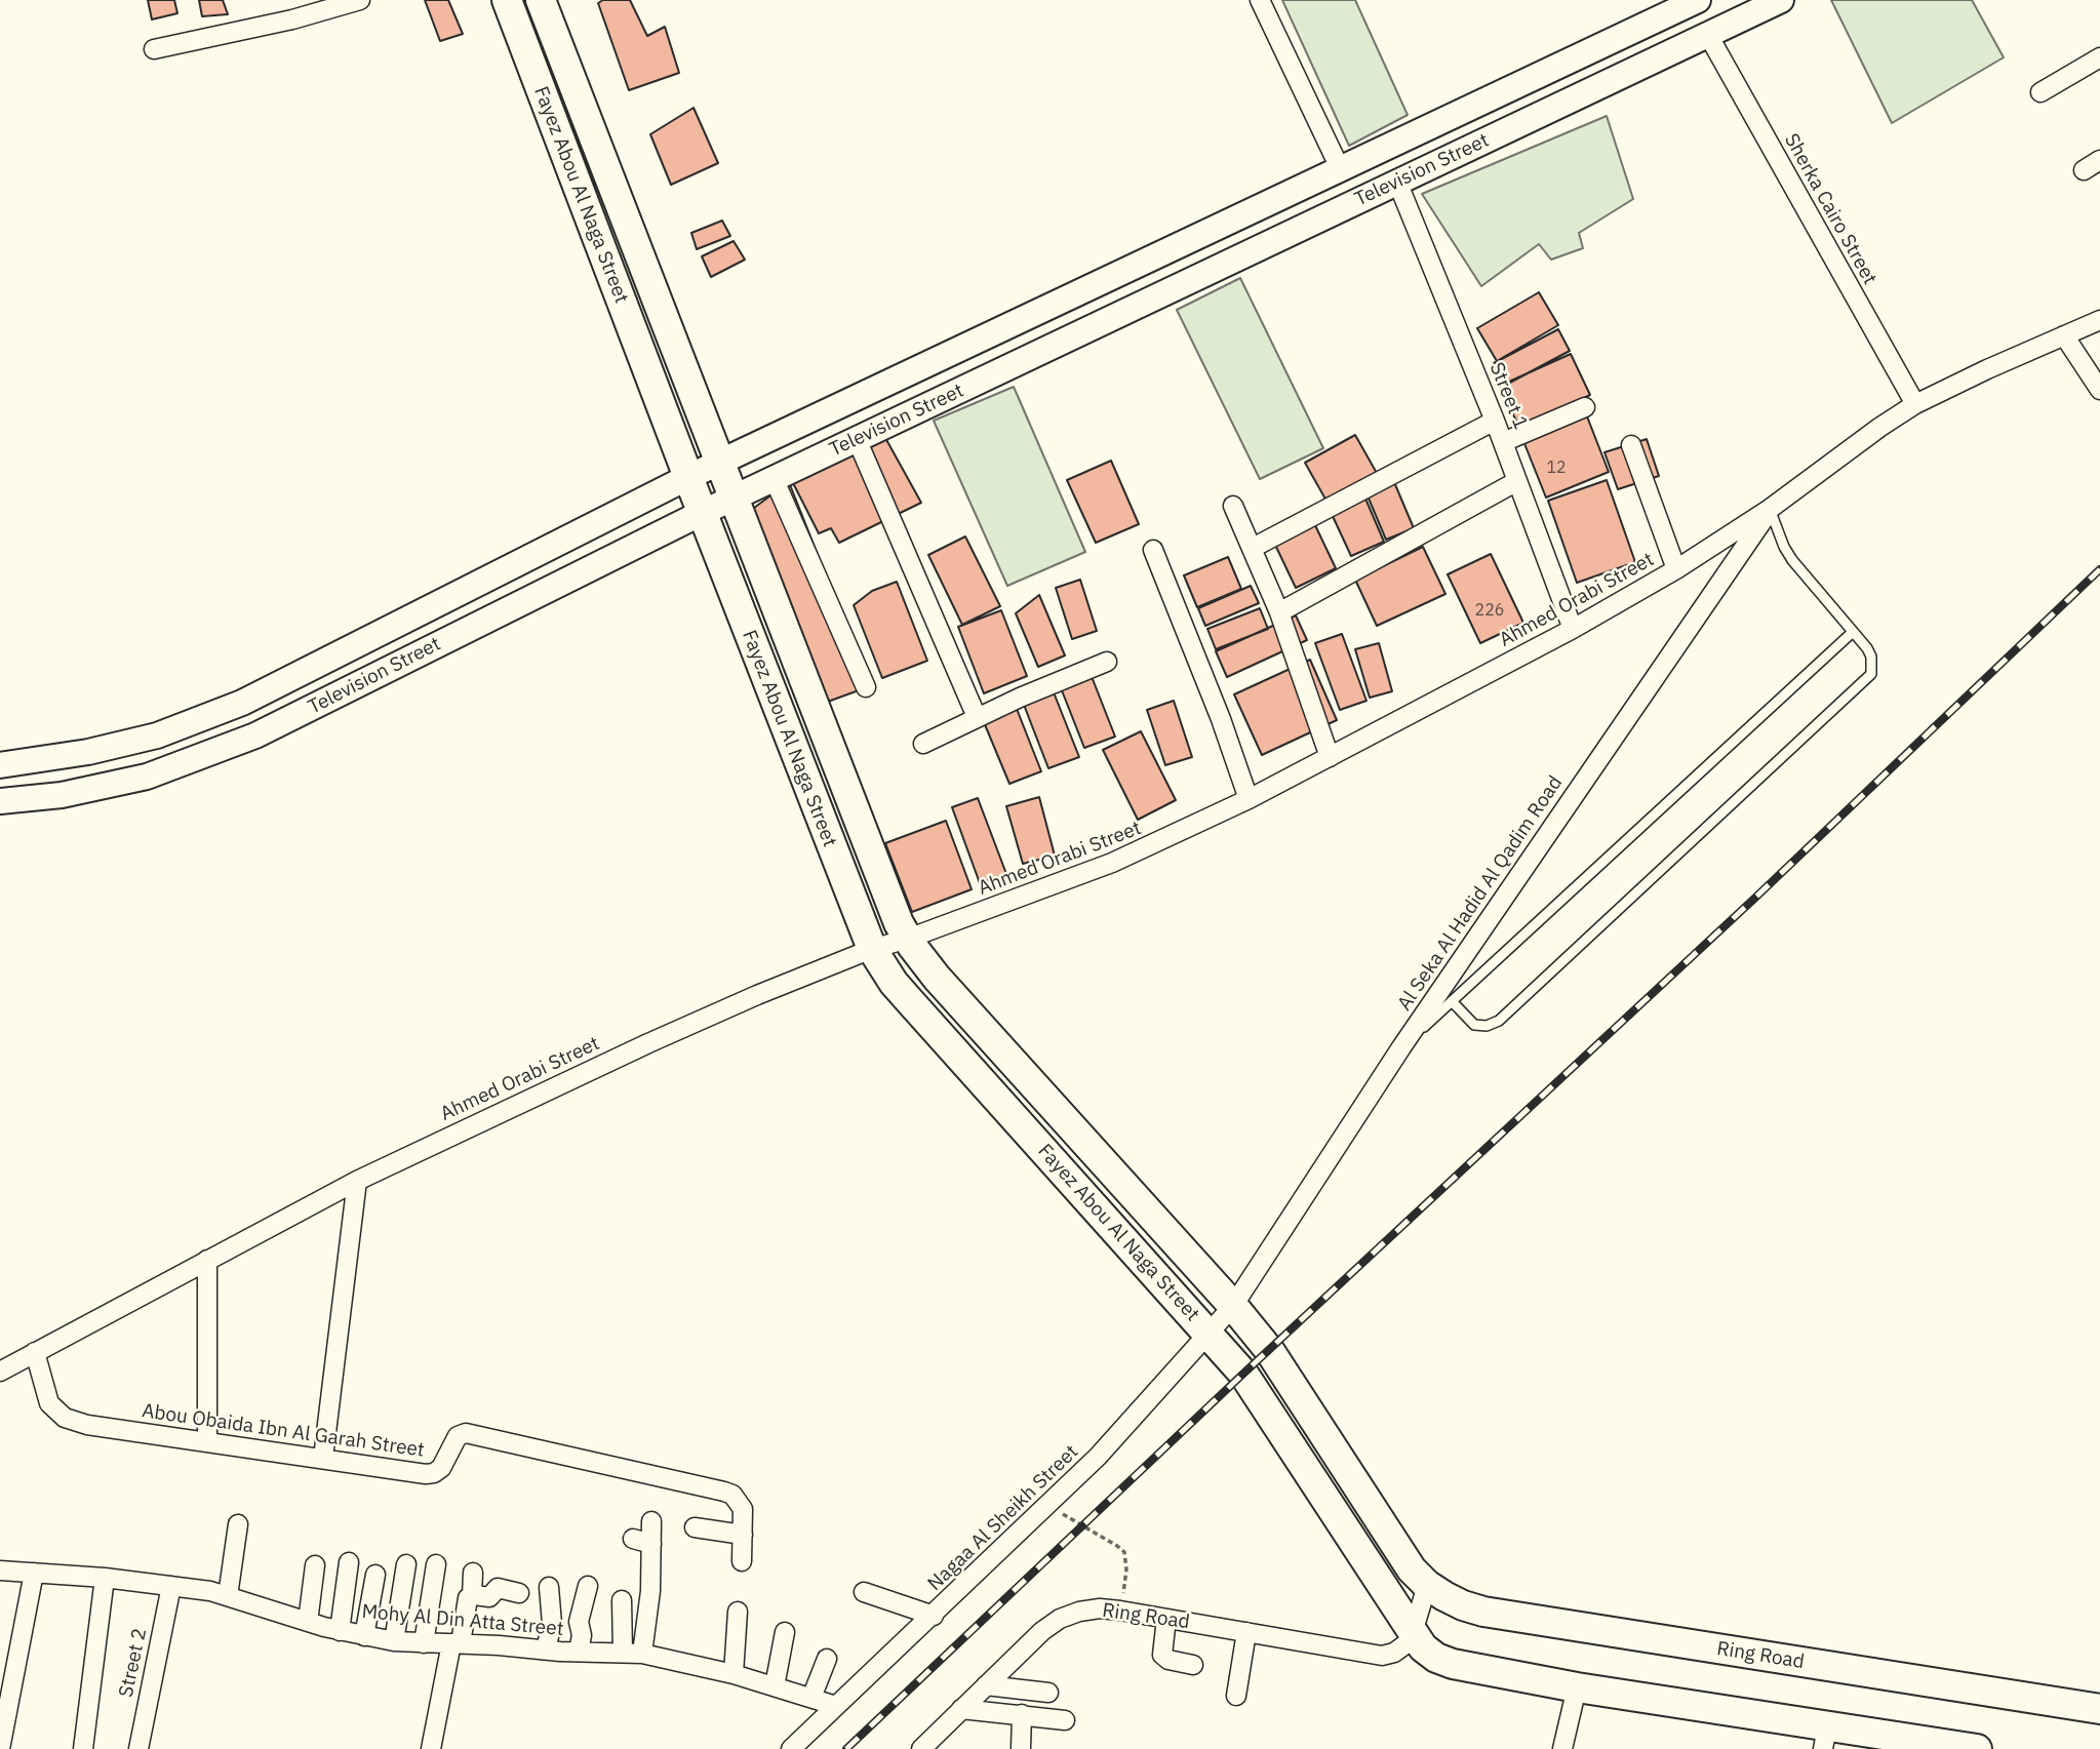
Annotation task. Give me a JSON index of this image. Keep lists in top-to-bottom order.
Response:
{
  "streets": {
    "main road": ["Television Street", "Fayez Abou Al Naga Street", "Ring Road"],
    "street": [
      "Sherka Cairo Street",
      "Street 1",
      "Ahmed Orabi Street",
      "Al Seka Al Hadid Al Qadim Road",
      "Abou Obaida Ibn Al Garah Street",
      "Nagaa Al Sheikh Street",
      "Mohy Al Din Atta Street",
      "Street 2"
    ]
  },
  "crossings": [
    ["Television Street", "Fayez Abou Al Naga Street"],
    ["Television Street", "Sherka Cairo Street"],
    ["Television Street", "Street 1"],
    ["Fayez Abou Al Naga Street", "Ahmed Orabi Street"],
    ["Fayez Abou Al Naga Street", "Al Seka Al Hadid Al Qadim Road"],
    ["Fayez Abou Al Naga Street", "Nagaa Al Sheikh Street"],
    ["Fayez Abou Al Naga Street", "Ring Road"],
    ["Sherka Cairo Street", "Ahmed Orabi Street"],
    ["Street 1", "Ahmed Orabi Street"],
    ["Ahmed Orabi Street", "Al Seka Al Hadid Al Qadim Road"],
    ["Ahmed Orabi Street", "Abou Obaida Ibn Al Garah Street"],
    ["Al Seka Al Hadid Al Qadim Road", "Nagaa Al Sheikh Street"],
    ["Nagaa Al Sheikh Street", "Mohy Al Din Atta Street"],
    ["Mohy Al Din Atta Street", "Street 2"]
  ],
  "house_numbers": ["12", "226"]
}
